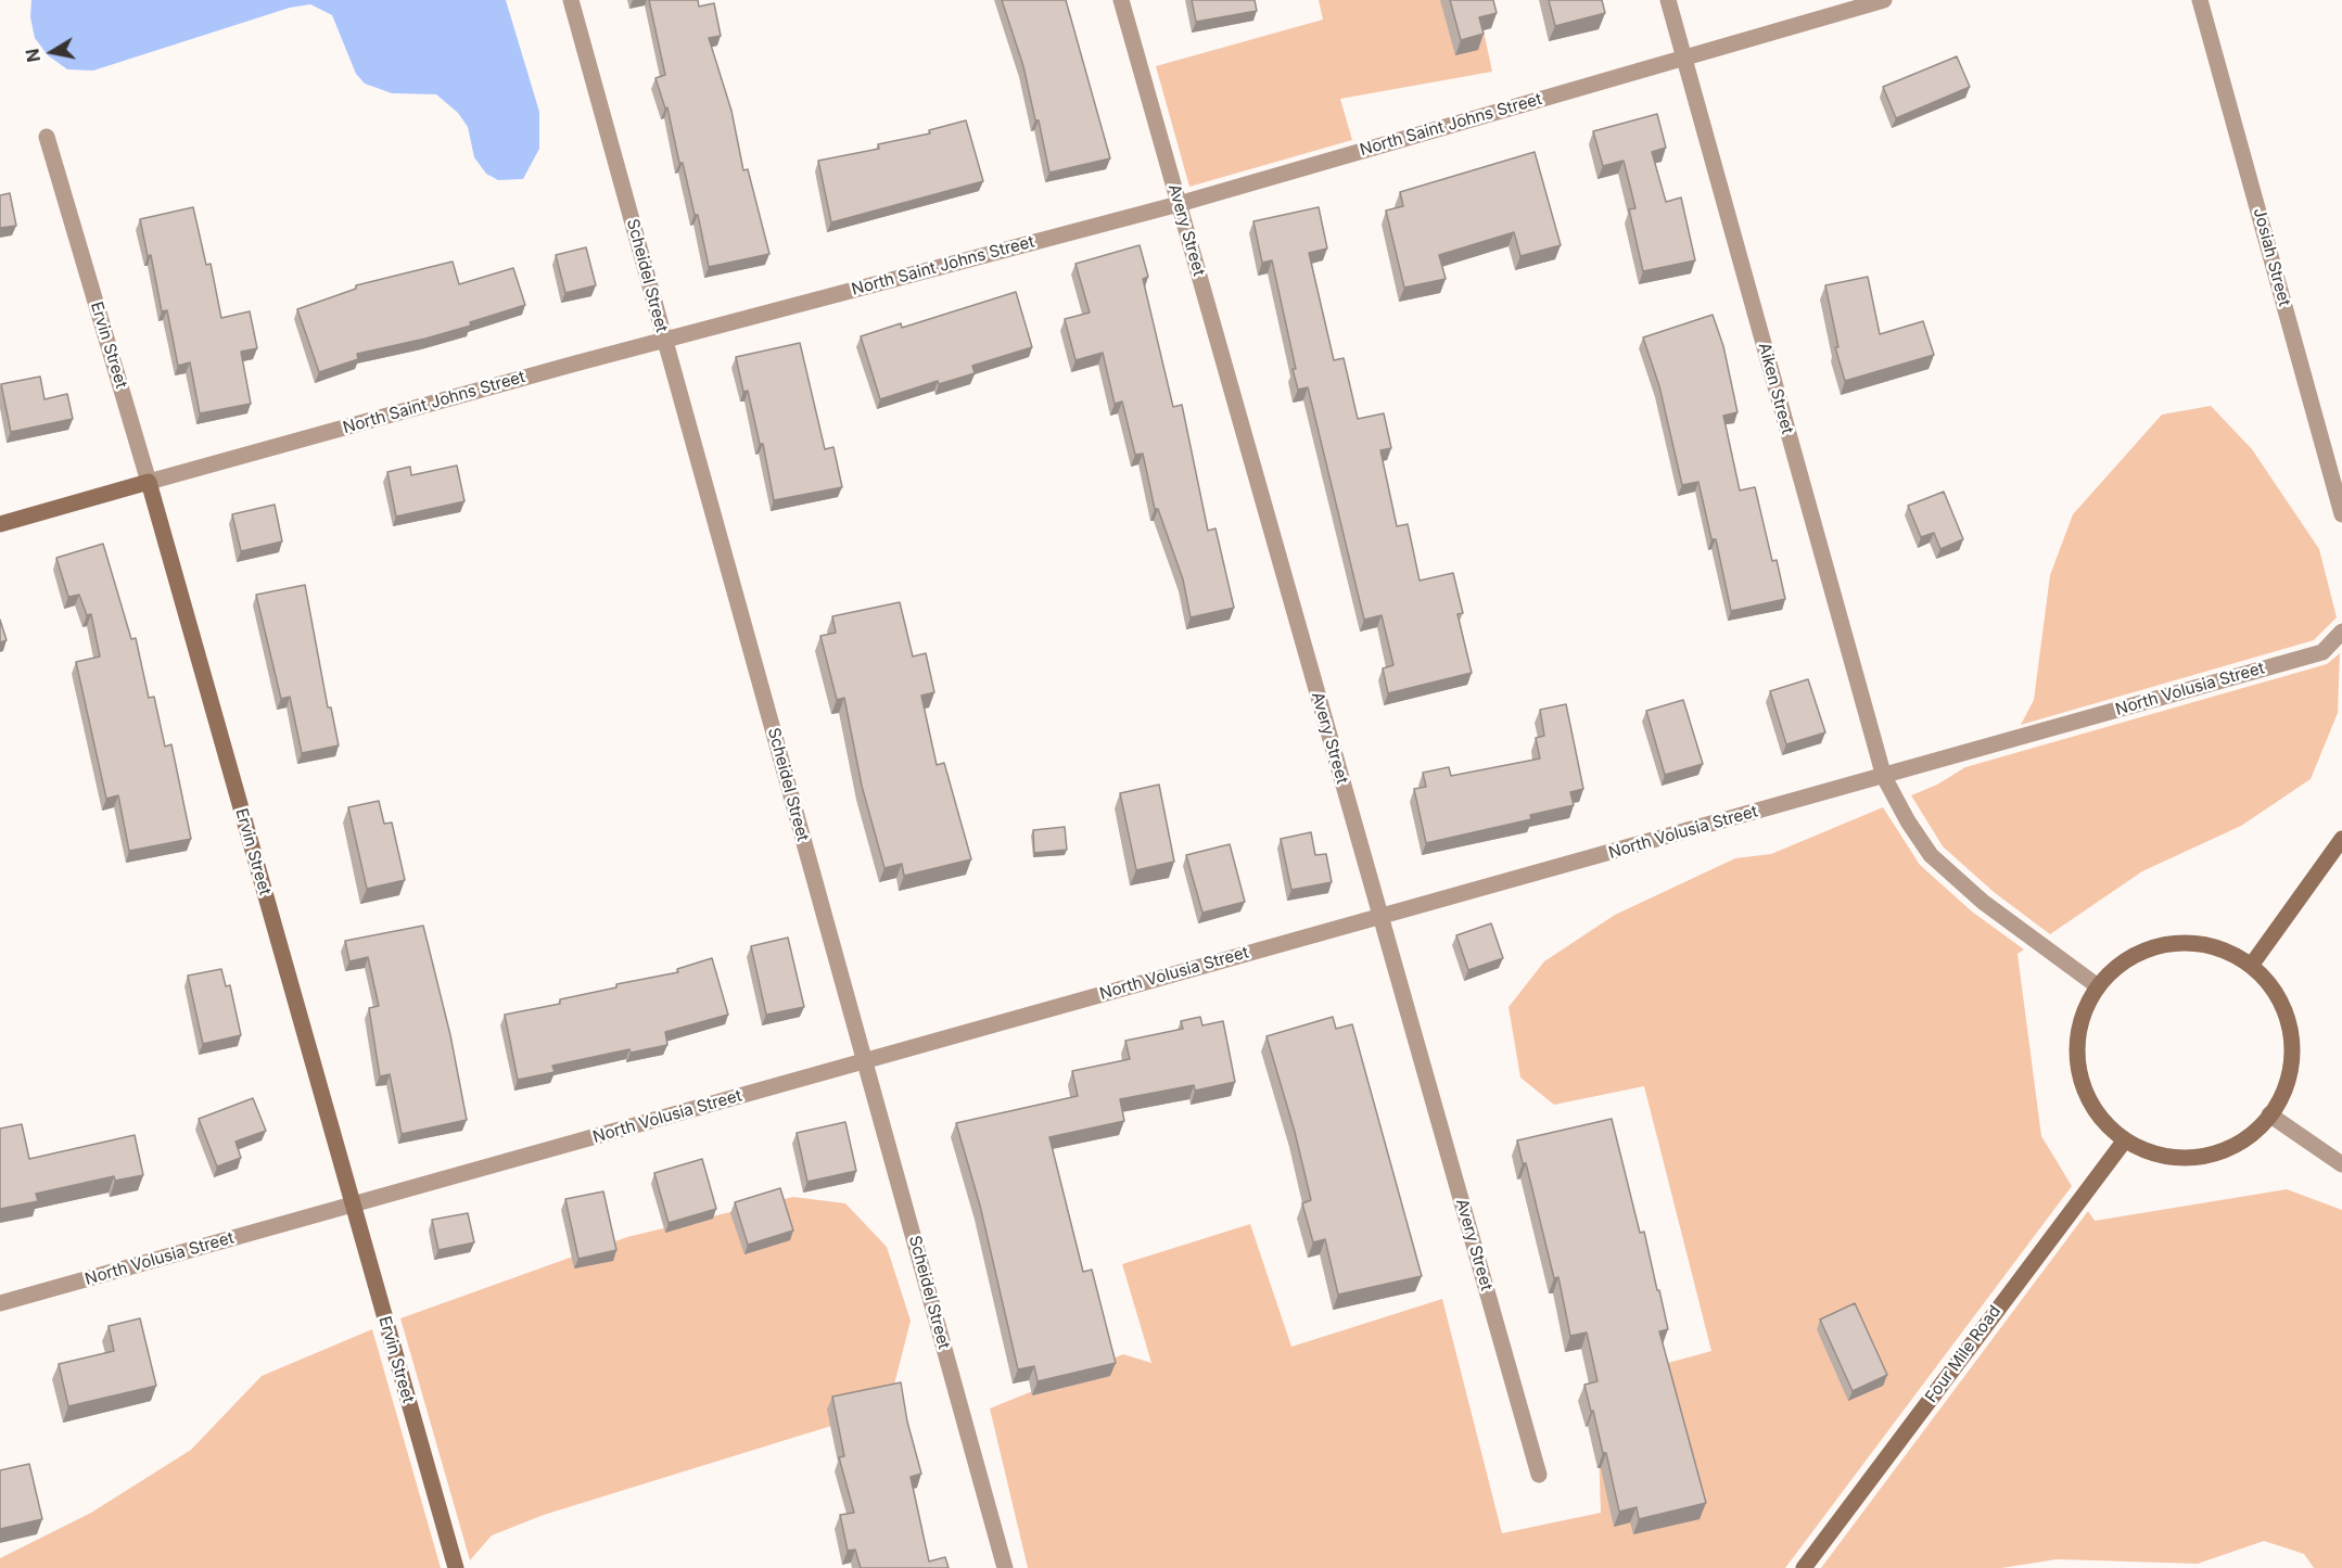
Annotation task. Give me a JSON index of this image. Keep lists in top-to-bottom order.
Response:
{
  "streets": {
    "street": [
      "North Saint Johns Street",
      "Avery Street",
      "Josiah Street",
      "Scheidel Street",
      "Ervin Street",
      "Aiken Street",
      "North Volusia Street",
      "Four Mile Road"
    ]
  },
  "crossings": [
    ["North Saint Johns Street", "Avery Street"],
    ["North Saint Johns Street", "Scheidel Street"],
    ["North Saint Johns Street", "Ervin Street"],
    ["North Saint Johns Street", "Aiken Street"],
    ["Avery Street", "North Volusia Street"],
    ["Scheidel Street", "North Volusia Street"],
    ["Ervin Street", "North Volusia Street"],
    ["Aiken Street", "North Volusia Street"],
    ["Aiken Street", "Four Mile Road"]
  ],
  "north": "left"
}
